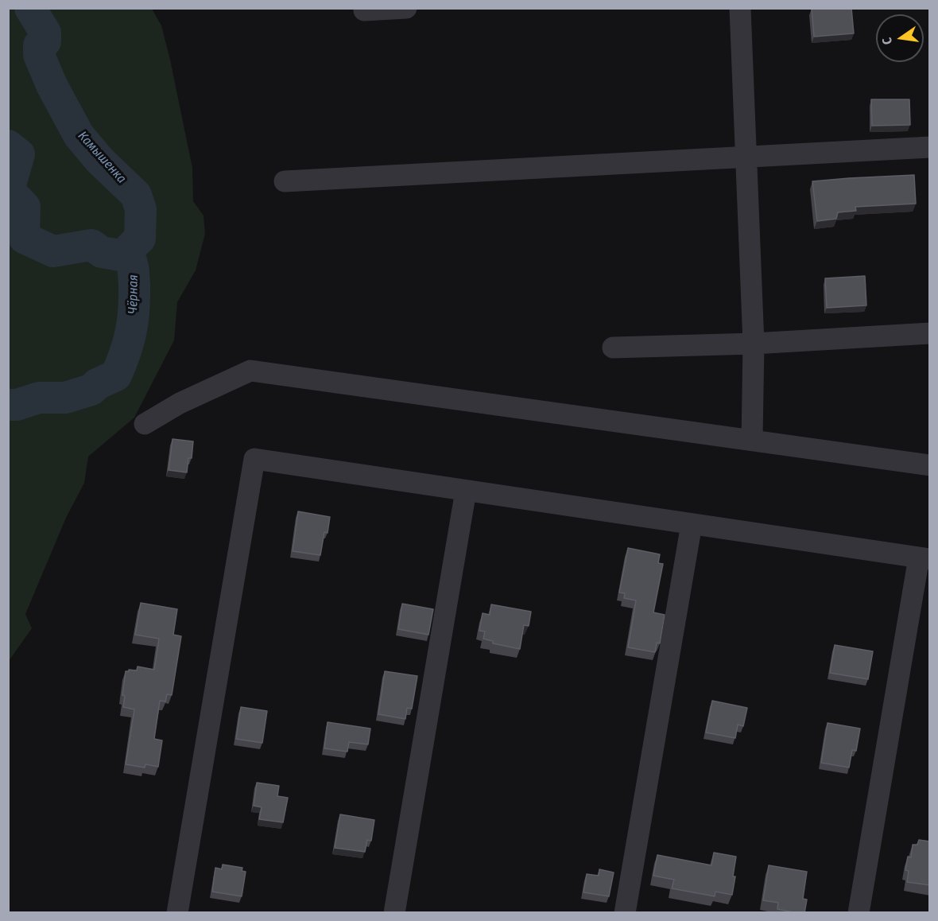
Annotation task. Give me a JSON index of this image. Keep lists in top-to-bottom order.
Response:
{
  "water": ["Камышенка", "Чёрная"],
  "north": "left"
}
